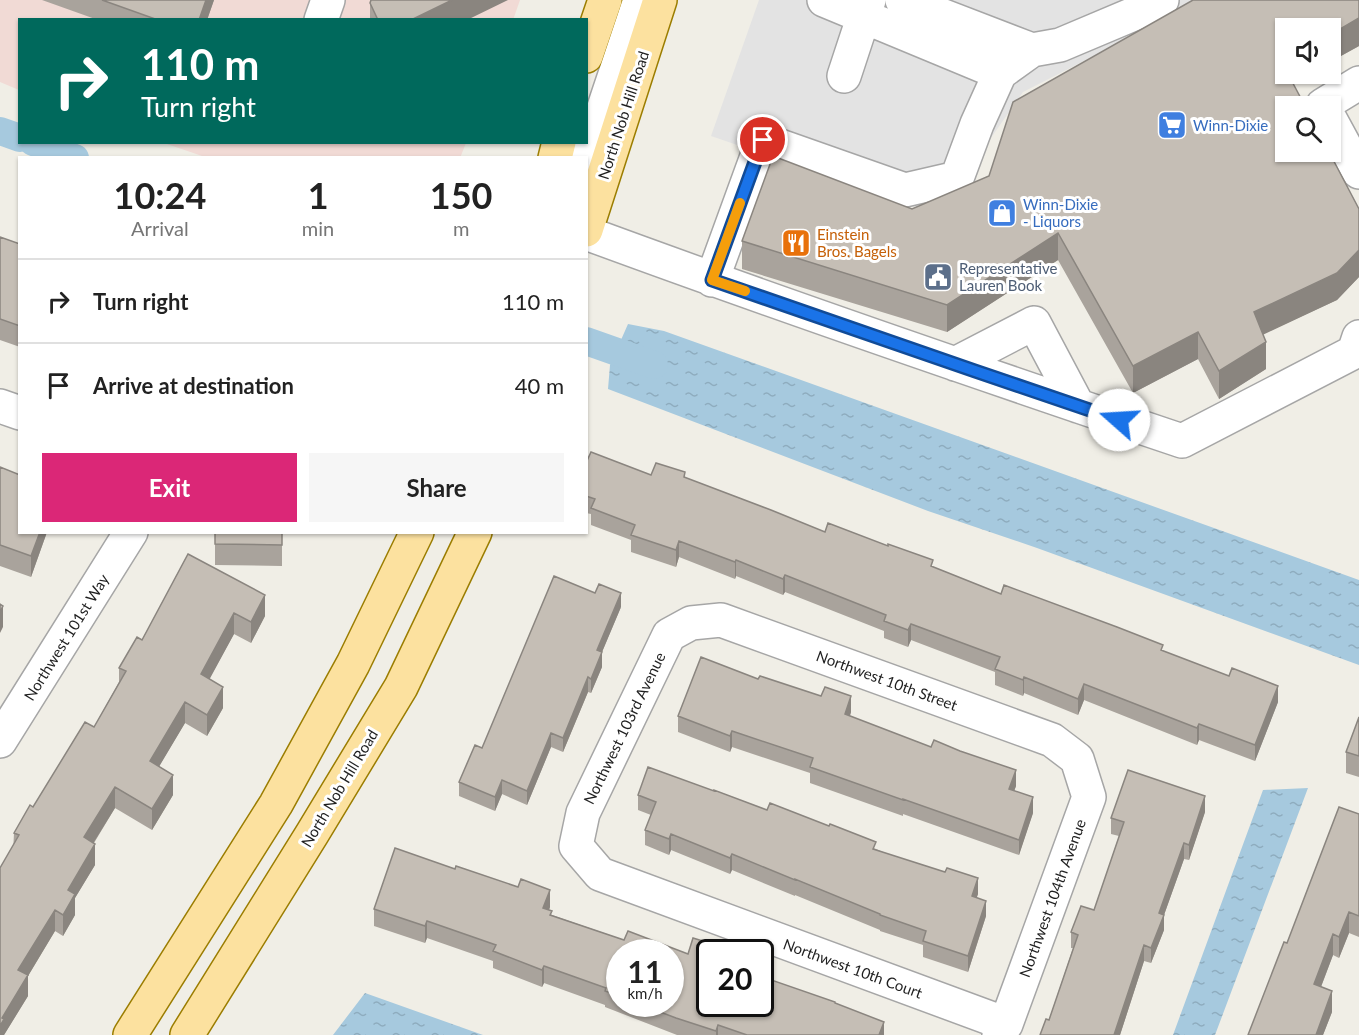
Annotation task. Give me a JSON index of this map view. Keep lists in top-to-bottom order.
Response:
{
  "streets": {
    "main road": ["North Nob Hill Road"],
    "street": [
      "Northwest 101st Way",
      "Northwest 10th Street",
      "Northwest 103rd Avenue",
      "Northwest 104th Avenue",
      "Northwest 10th Court"
    ]
  },
  "crossings": [
    ["Northwest 10th Street", "Northwest 103rd Avenue"],
    ["Northwest 10th Street", "Northwest 104th Avenue"],
    ["Northwest 103rd Avenue", "Northwest 10th Court"],
    ["Northwest 104th Avenue", "Northwest 10th Court"]
  ],
  "places": {
    "supermarket": ["Winn-Dixie"],
    "shop": ["Winn-Dixie - Liquors"],
    "restaurant": ["Einstein Bros. Bagels"],
    "public building": ["Representative Lauren Book"]
  },
  "page": {
    "turn": ["110 m", "Turn right"],
    "eta": [
      "10:24",
      "Arrival",
      "1",
      "min",
      "150",
      "m"
    ],
    "list": [
      {
        "name": "Turn right",
        "value": "110 m"
      },
      {
        "name": "Arrive at destination",
        "value": "40 m"
      }
    ],
    "buttons": ["Exit", "Share"],
    "speed": "11 km/h",
    "limit": "20"
  }
}
